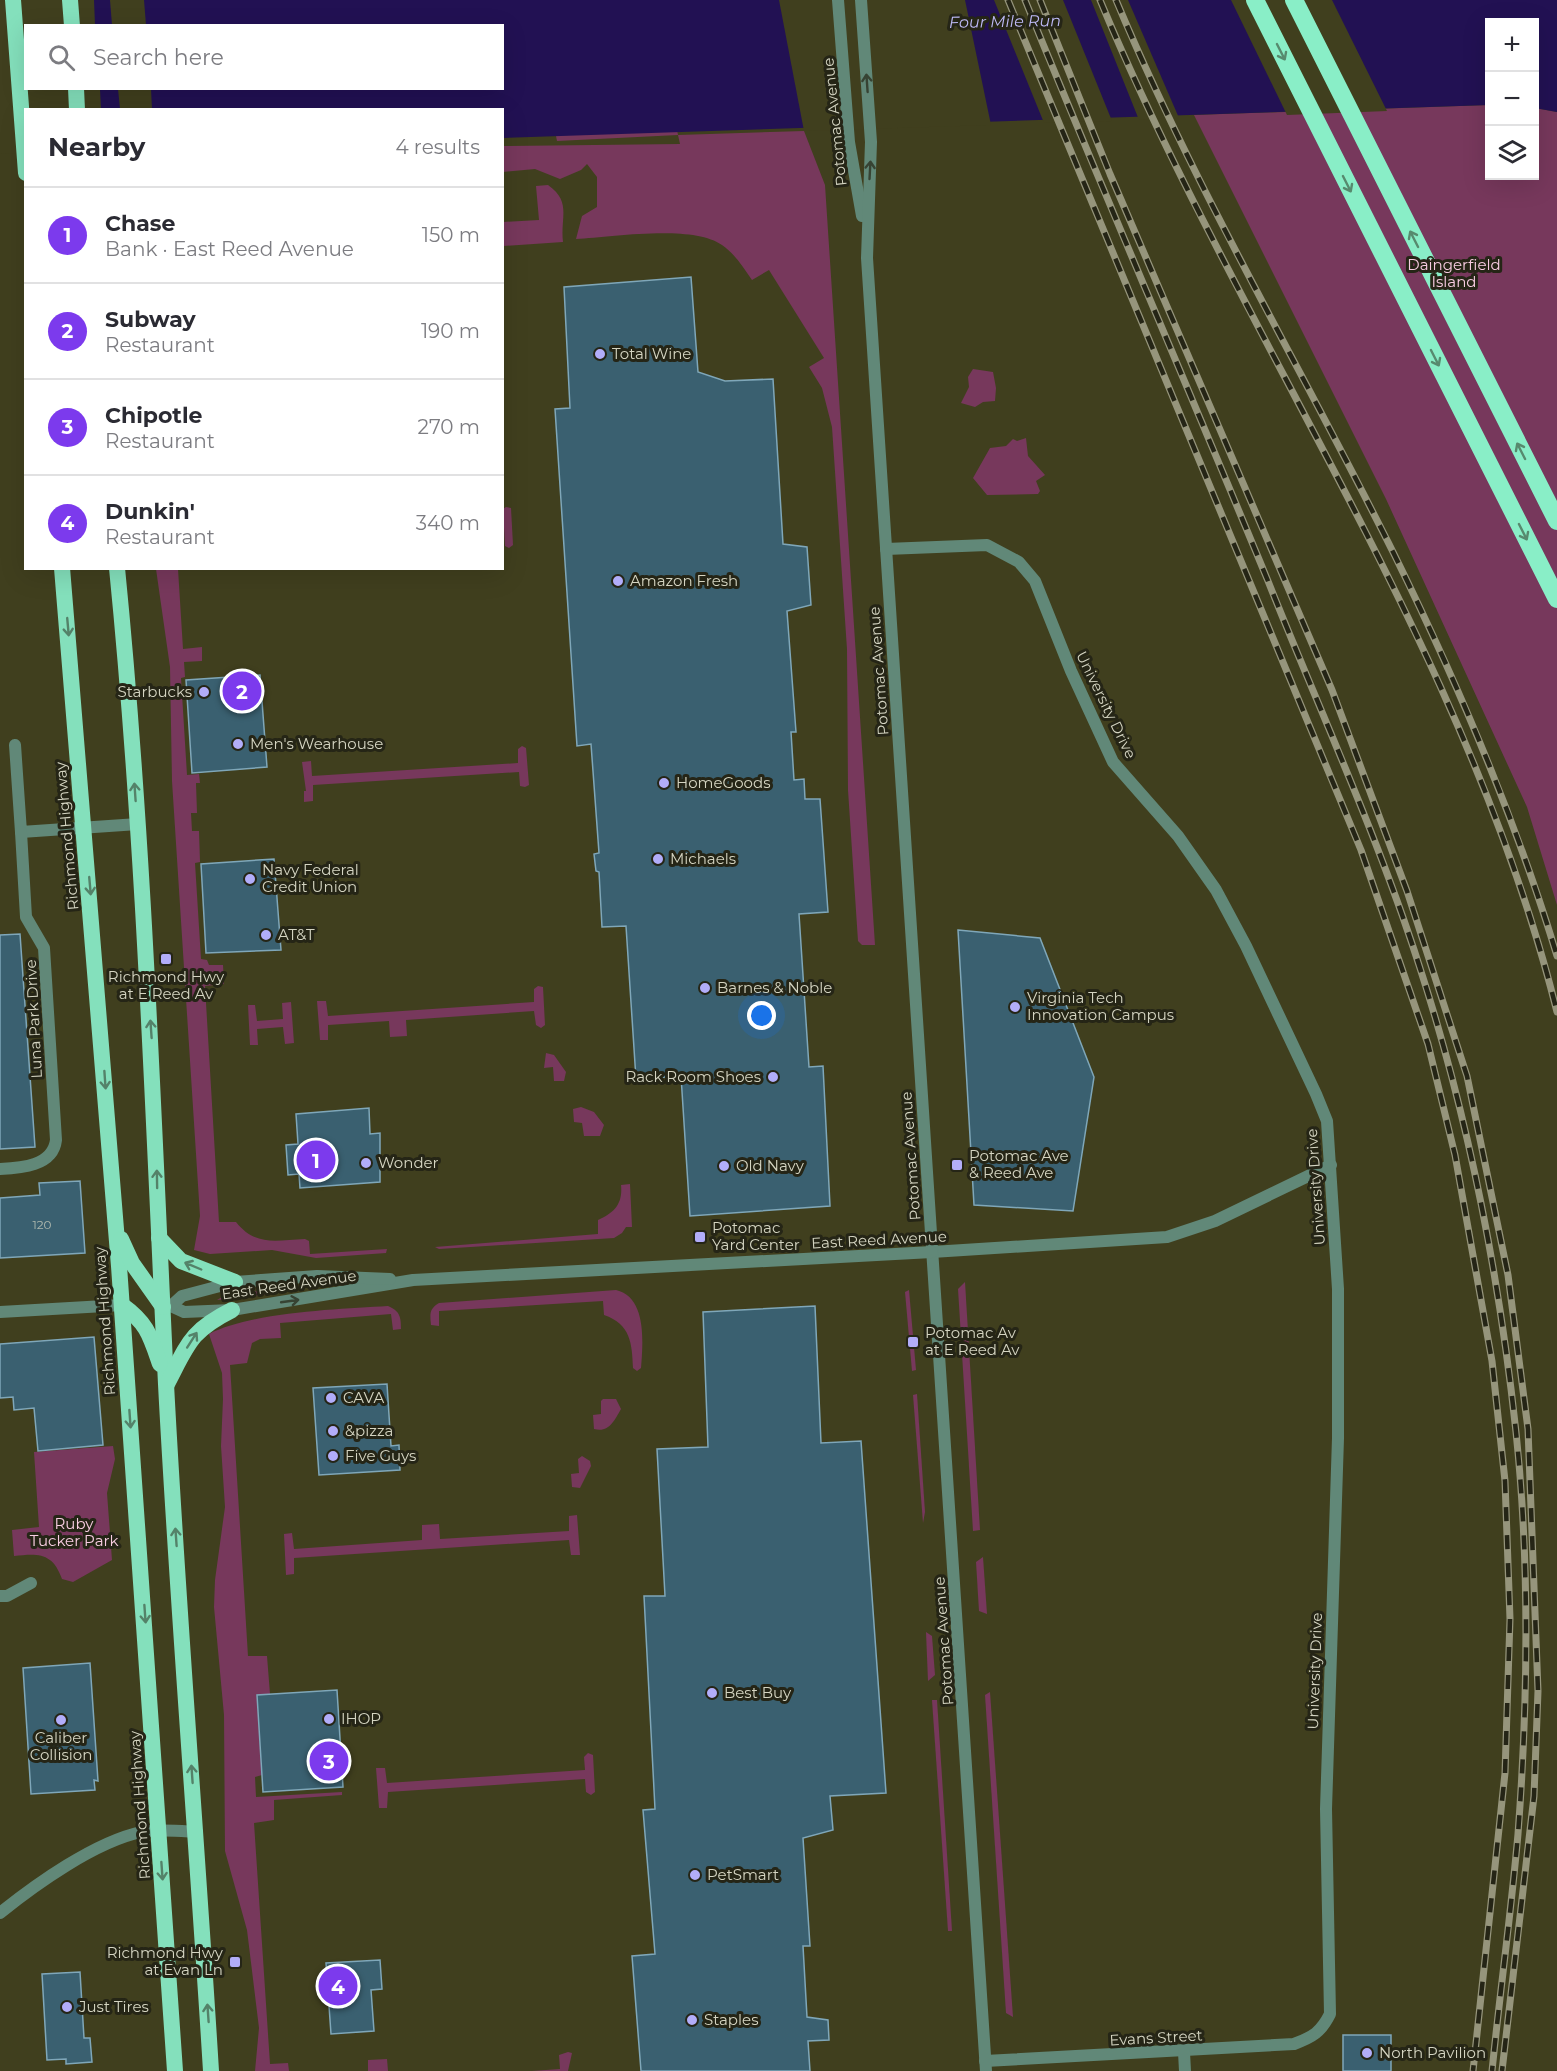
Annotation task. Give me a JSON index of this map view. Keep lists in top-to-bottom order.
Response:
{
  "streets": {
    "highway": ["Richmond Highway"],
    "street": [
      "Potomac Avenue",
      "University Drive",
      "Luna Park Drive",
      "East Reed Avenue",
      "Evans Street"
    ]
  },
  "crossings": [
    ["Potomac Avenue", "University Drive"],
    ["Potomac Avenue", "East Reed Avenue"],
    ["Potomac Avenue", "Evans Street"],
    ["University Drive", "East Reed Avenue"],
    ["University Drive", "Evans Street"]
  ],
  "water": ["Four Mile Run"],
  "parks": ["Daingerfield Island", "Ruby Tucker Park"],
  "places": {
    "other": [
      "Total Wine",
      "Amazon Fresh",
      "Starbucks",
      "Men's Wearhouse",
      "HomeGoods",
      "Michaels",
      "Navy Federal Credit Union",
      "AT&T",
      "Barnes & Noble",
      "Virginia Tech Innovation Campus",
      "Rack Room Shoes",
      "Wonder",
      "Old Navy",
      "CAVA",
      "&pizza",
      "Five Guys",
      "Best Buy",
      "IHOP",
      "Caliber Collision",
      "PetSmart",
      "Just Tires",
      "Staples",
      "North Pavilion"
    ],
    "transit": [
      "Richmond Hwy at E Reed Av",
      "Potomac Ave & Reed Ave",
      "Potomac Yard Center",
      "Potomac Av at E Reed Av",
      "Richmond Hwy at Evan Ln"
    ]
  },
  "house_numbers": ["120"],
  "page": {
    "map_buttons": ["+", "−"],
    "search": "Search here",
    "heading": ["Nearby", "4 results"],
    "list": [
      {
        "mark": "1",
        "name": "Chase",
        "note": "Bank · East Reed Avenue",
        "value": "150 m"
      },
      {
        "mark": "2",
        "name": "Subway",
        "note": "Restaurant",
        "value": "190 m"
      },
      {
        "mark": "3",
        "name": "Chipotle",
        "note": "Restaurant",
        "value": "270 m"
      },
      {
        "mark": "4",
        "name": "Dunkin'",
        "note": "Restaurant",
        "value": "340 m"
      }
    ],
    "pins": [
      "2",
      "1",
      "3",
      "4"
    ]
  }
}
